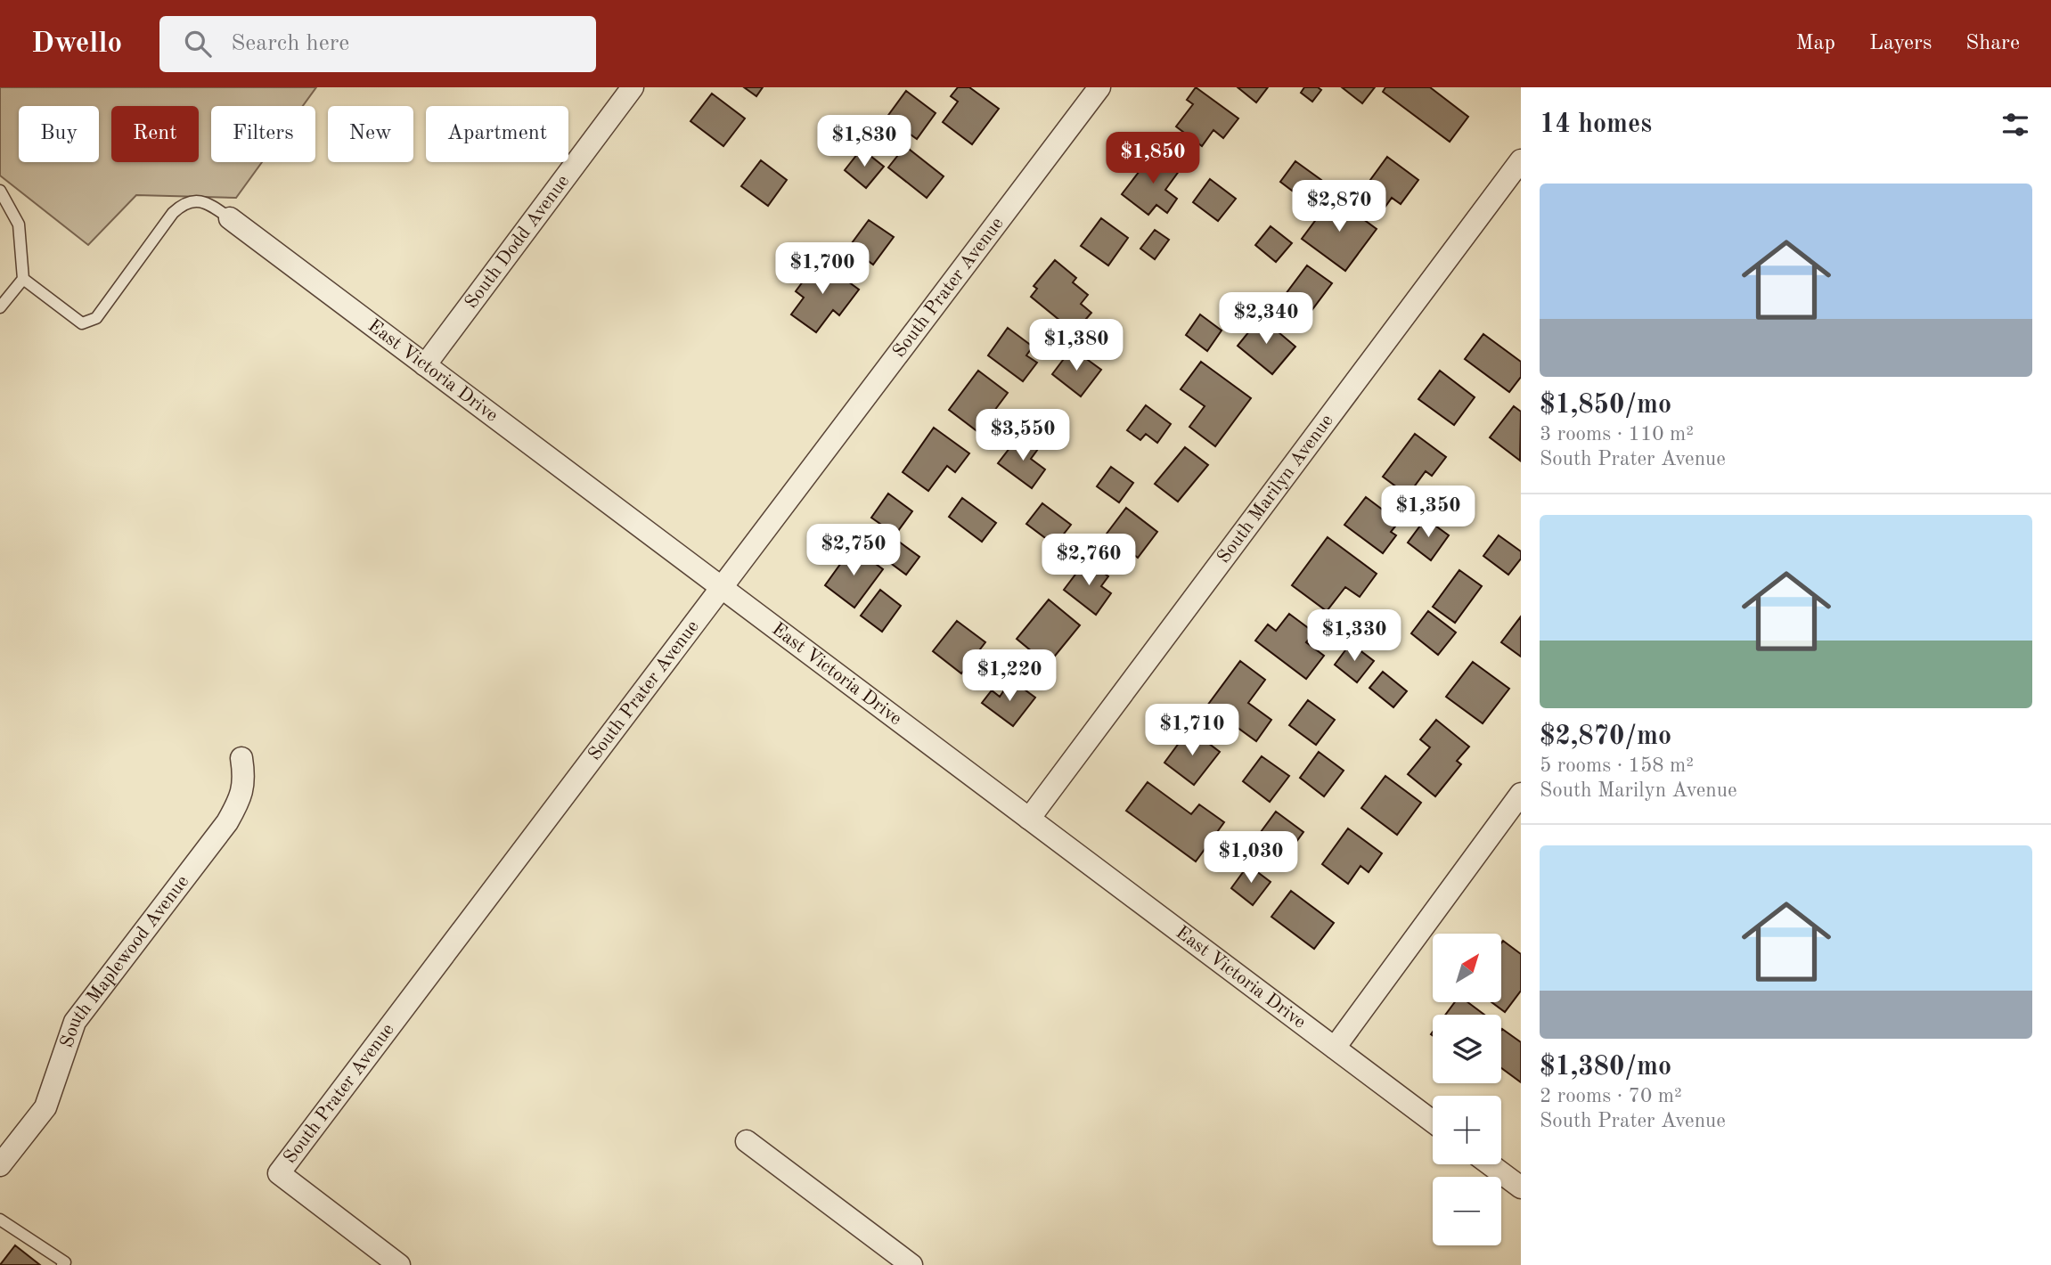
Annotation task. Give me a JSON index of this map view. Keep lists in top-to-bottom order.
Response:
{
  "streets": {
    "street": [
      "South Dodd Avenue",
      "South Prater Avenue",
      "East Victoria Drive",
      "South Marilyn Avenue",
      "South Maplewood Avenue"
    ]
  },
  "crossings": [
    ["South Dodd Avenue", "East Victoria Drive"],
    ["South Prater Avenue", "East Victoria Drive"],
    ["East Victoria Drive", "South Marilyn Avenue"]
  ],
  "north": "top right",
  "page": {
    "header": "Dwello",
    "search": "Search here",
    "nav": ["Map", "Layers", "Share"],
    "heading": "14 homes",
    "chip": [
      "Buy",
      "Rent",
      "Filters",
      "New",
      "Apartment"
    ],
    "price": [
      "$1,830",
      "$1,850",
      "$2,870",
      "$1,700",
      "$2,340",
      "$1,380",
      "$3,550",
      "$1,350",
      "$2,750",
      "$2,760",
      "$1,330",
      "$1,220",
      "$1,710",
      "$1,030"
    ],
    "list": [
      {
        "name": "$1,850/mo",
        "note": "3 rooms · 110 m² · South Prater Avenue"
      },
      {
        "name": "$2,870/mo",
        "note": "5 rooms · 158 m² · South Marilyn Avenue"
      },
      {
        "name": "$1,380/mo",
        "note": "2 rooms · 70 m² · South Prater Avenue"
      }
    ],
    "map_buttons": ["+", "−"]
  }
}
